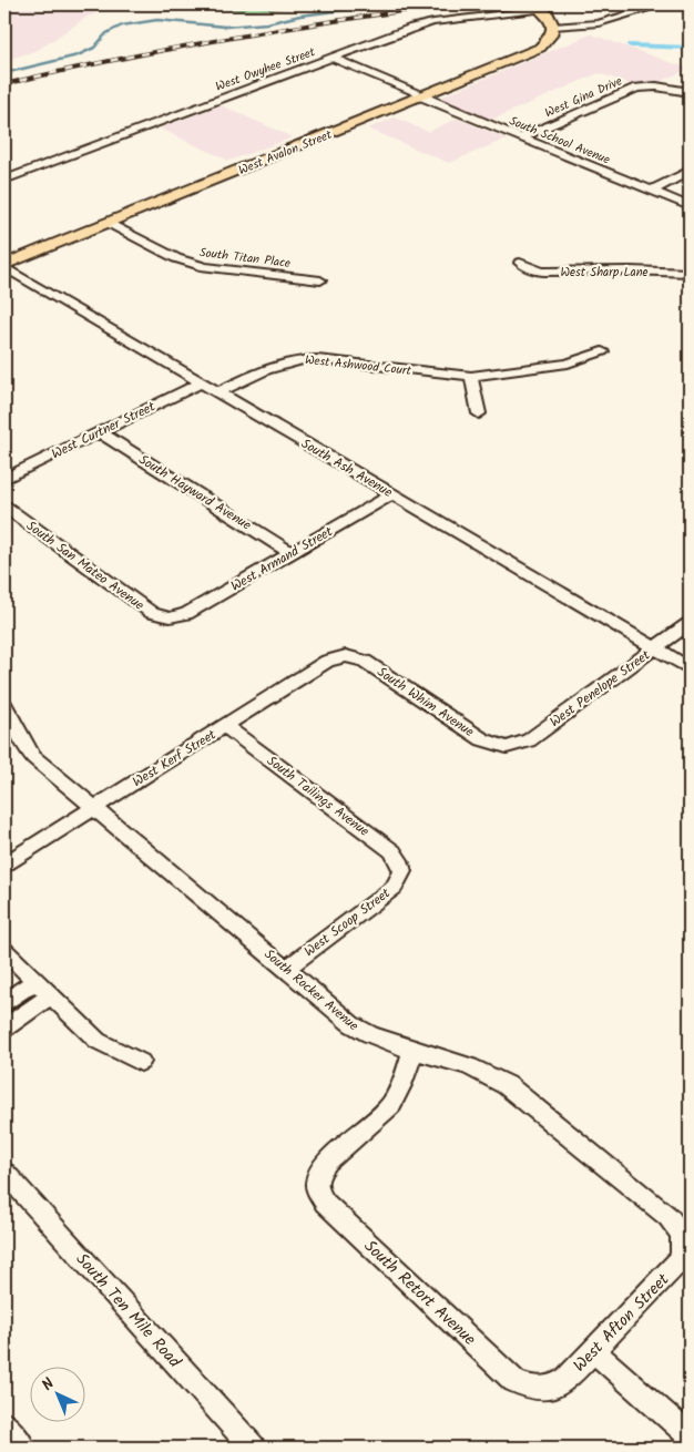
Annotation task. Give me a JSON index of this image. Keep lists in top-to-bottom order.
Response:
{
  "streets": {
    "main road": ["West Avalon Street"],
    "street": [
      "West Owyhee Street",
      "West Gina Drive",
      "South School Avenue",
      "South Titan Place",
      "West Sharp Lane",
      "West Ashwood Court",
      "West Curtner Street",
      "South Ash Avenue",
      "South Hayward Avenue",
      "West Armand Street",
      "South San Mateo Avenue",
      "West Penelope Street",
      "South Whim Avenue",
      "West Kerf Street",
      "South Tailings Avenue",
      "West Scoop Street",
      "South Rocker Avenue",
      "South Retort Avenue",
      "South Ten Mile Road",
      "West Afton Street"
    ]
  },
  "crossings": [
    ["West Owyhee Street", "South School Avenue"],
    ["West Gina Drive", "South School Avenue"],
    ["South School Avenue", "West Avalon Street"],
    ["West Avalon Street", "South Titan Place"],
    ["West Avalon Street", "South Ash Avenue"],
    ["West Ashwood Court", "South Ash Avenue"],
    ["West Curtner Street", "South Ash Avenue"],
    ["West Curtner Street", "South Hayward Avenue"],
    ["South Ash Avenue", "West Armand Street"],
    ["South Ash Avenue", "West Penelope Street"],
    ["South Hayward Avenue", "West Armand Street"],
    ["West Armand Street", "South San Mateo Avenue"],
    ["West Penelope Street", "South Whim Avenue"],
    ["South Whim Avenue", "West Kerf Street"],
    ["West Kerf Street", "South Tailings Avenue"],
    ["West Kerf Street", "South Rocker Avenue"],
    ["South Tailings Avenue", "West Scoop Street"],
    ["West Scoop Street", "South Rocker Avenue"],
    ["South Rocker Avenue", "South Retort Avenue"],
    ["South Rocker Avenue", "West Afton Street"],
    ["South Retort Avenue", "West Afton Street"]
  ],
  "north": "top left"
}
